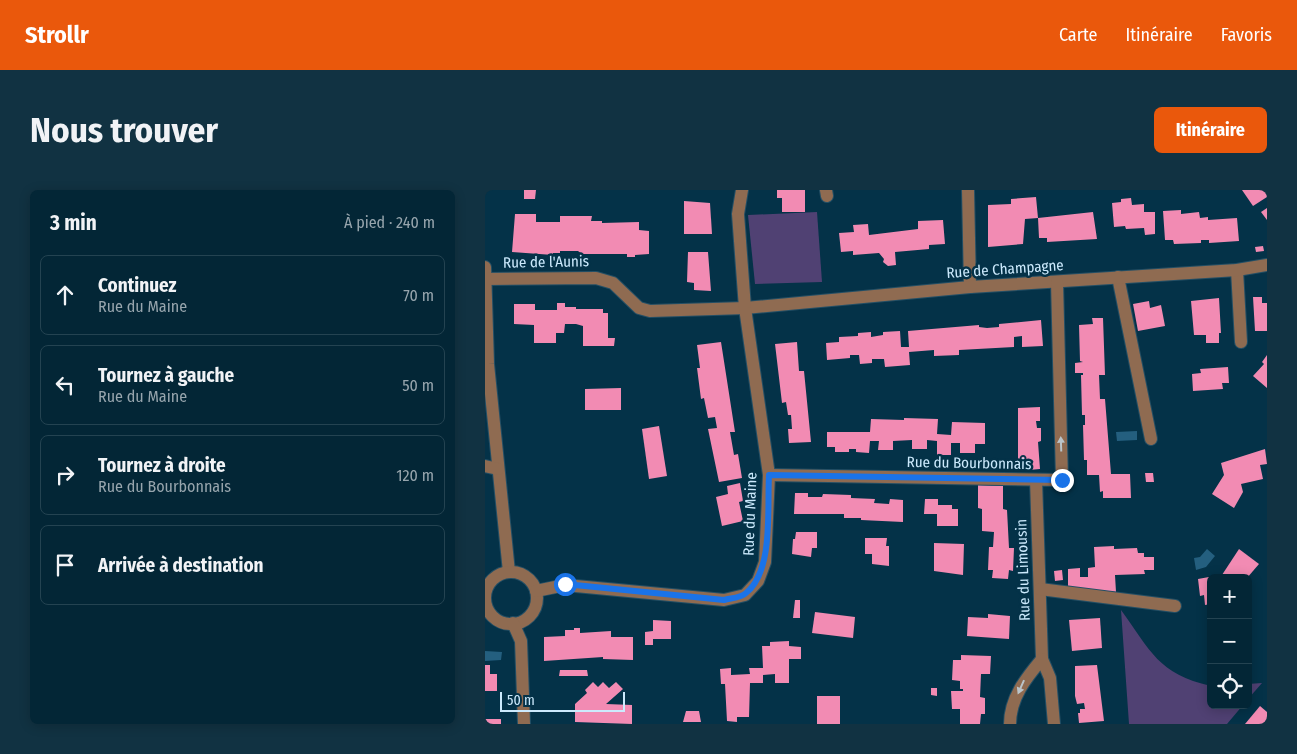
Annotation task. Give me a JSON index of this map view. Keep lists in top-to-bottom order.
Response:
{
  "streets": {
    "street": [
      "Rue de l'Aunis",
      "Rue de Champagne",
      "Rue du Bourbonnais",
      "Rue du Maine",
      "Rue du Limousin"
    ]
  },
  "crossings": [
    ["Rue de l'Aunis", "Rue de Champagne"],
    ["Rue de l'Aunis", "Rue du Maine"],
    ["Rue de Champagne", "Rue du Bourbonnais"],
    ["Rue de Champagne", "Rue du Maine"],
    ["Rue du Bourbonnais", "Rue du Maine"],
    ["Rue du Bourbonnais", "Rue du Limousin"]
  ],
  "scale_bar": "50 m",
  "page": {
    "header": "Strollr",
    "nav": ["Carte", "Itinéraire", "Favoris"],
    "buttons": "Itinéraire",
    "title": "Nous trouver",
    "heading": ["3 min", "À pied · 240 m"],
    "list": [
      ["Continuez", "Rue du Maine", "70 m"],
      ["Tournez à gauche", "Rue du Maine", "50 m"],
      ["Tournez à droite", "Rue du Bourbonnais", "120 m"],
      "Arrivée à destination"
    ],
    "map_buttons": ["+", "−"],
    "scale": "50 m"
  }
}
